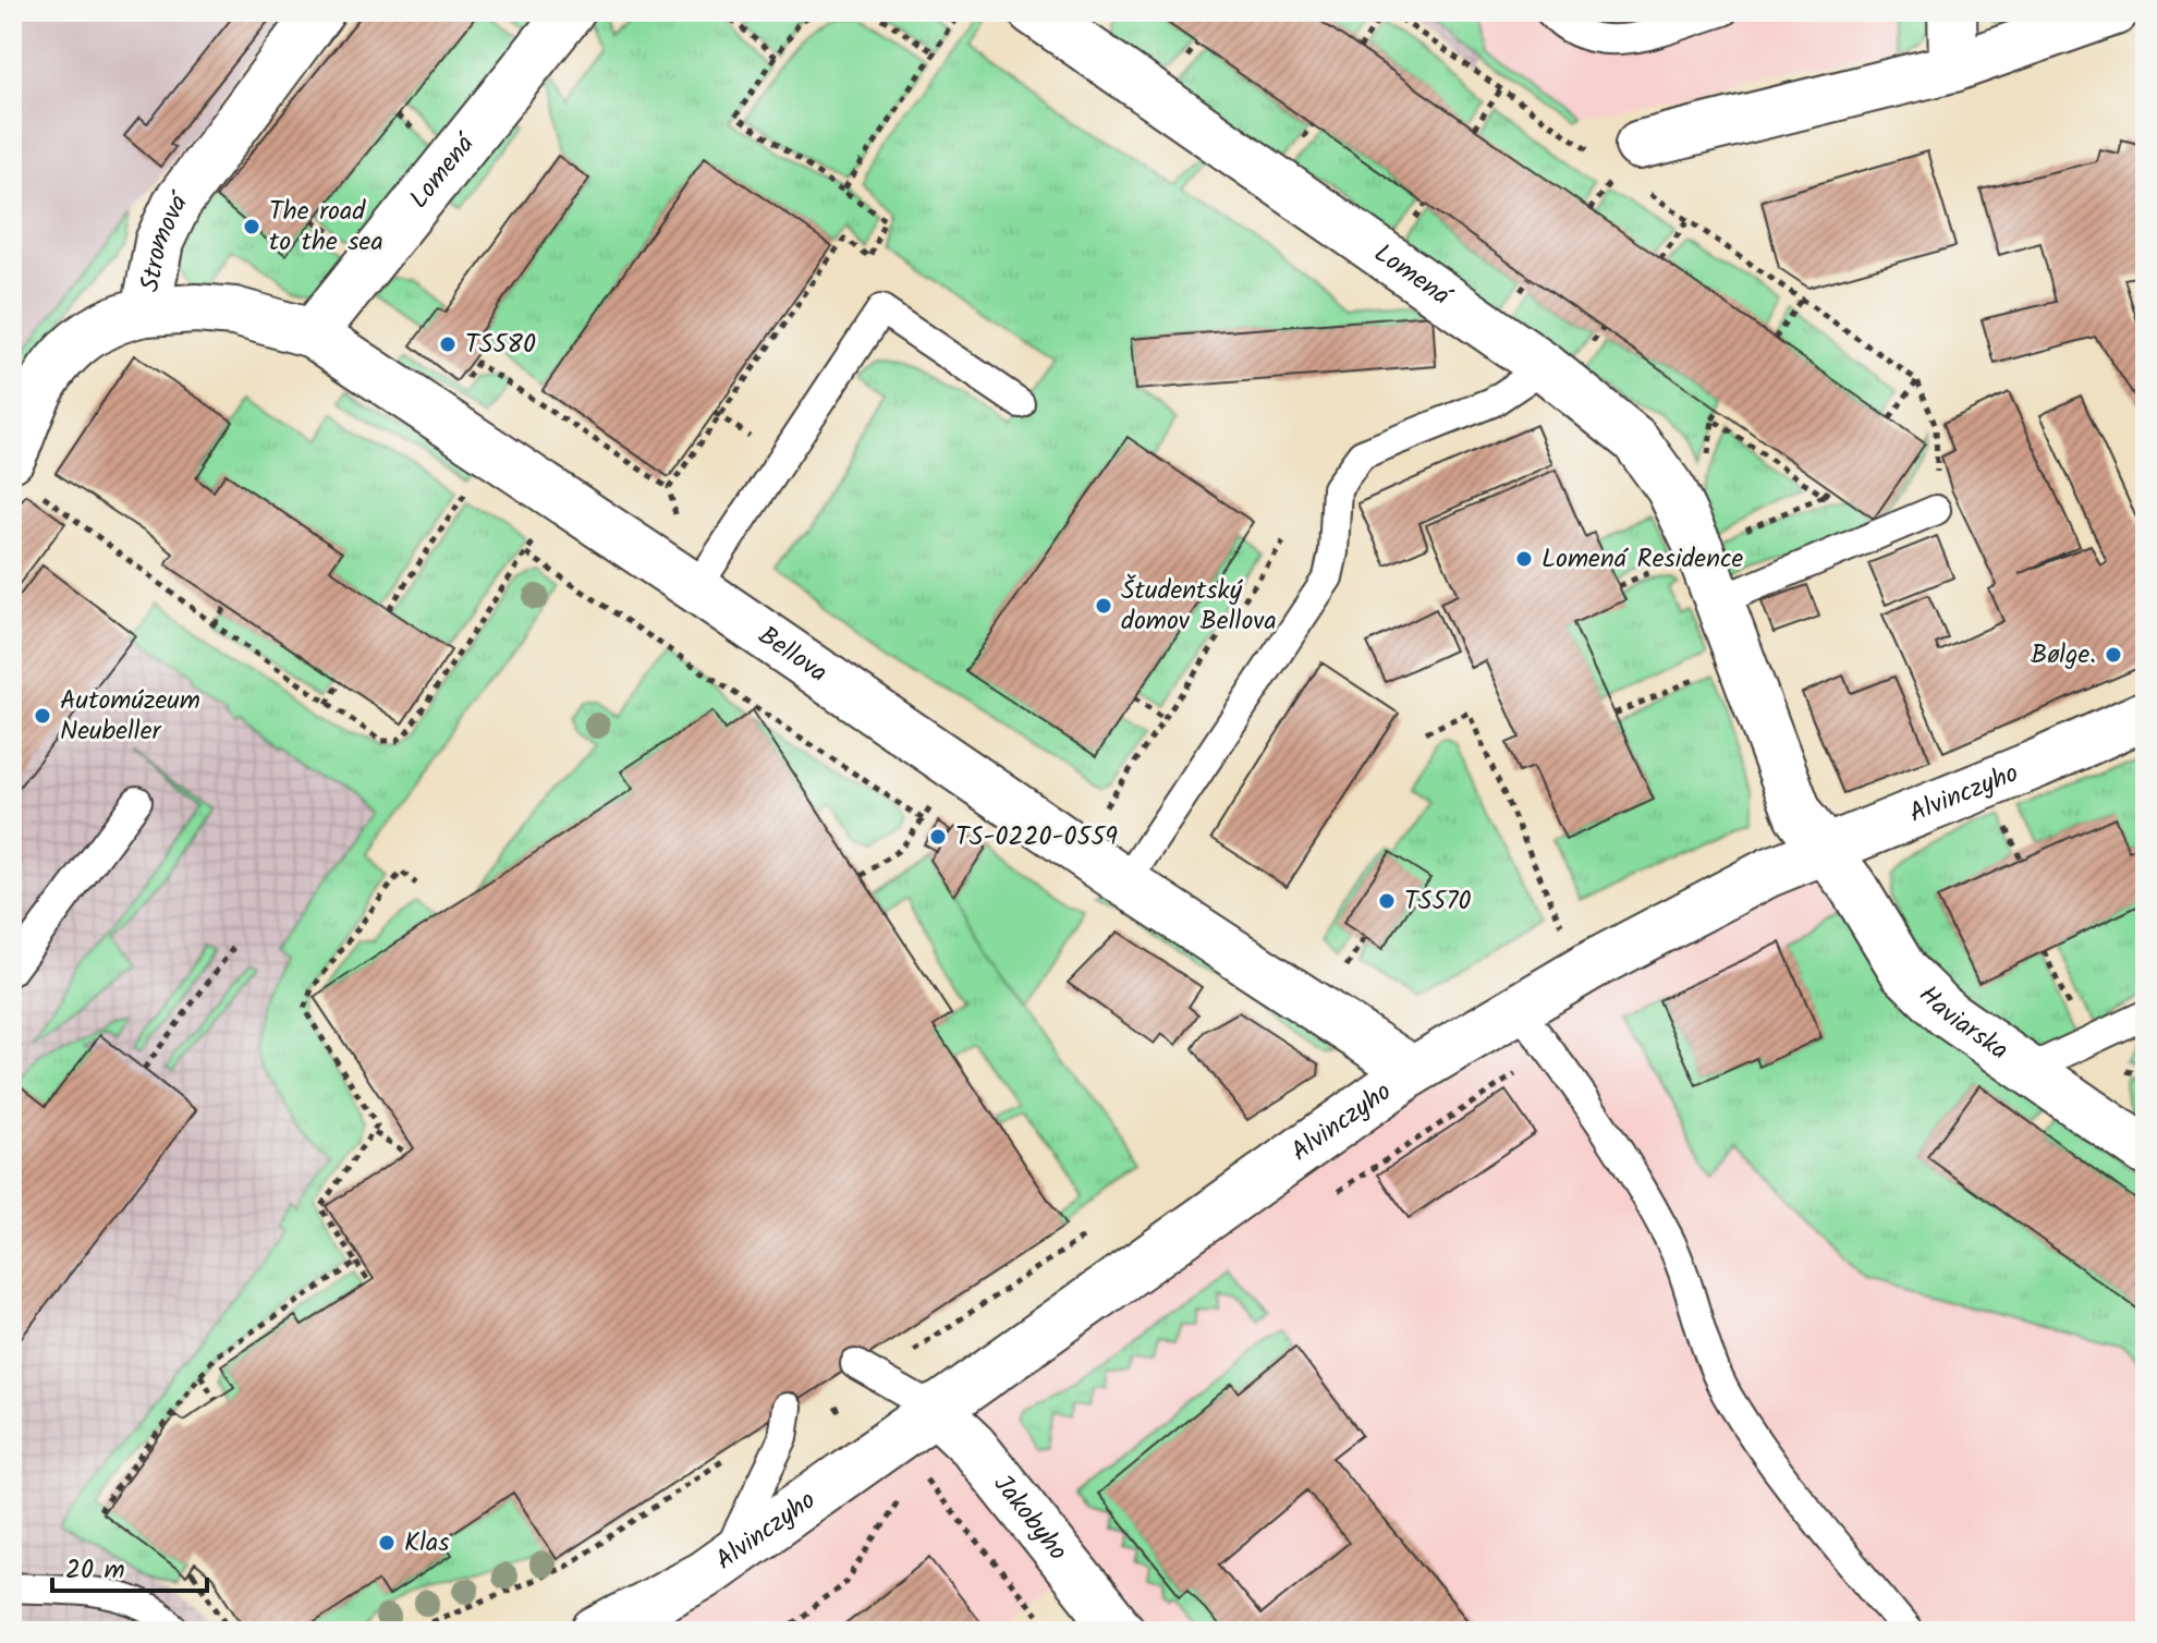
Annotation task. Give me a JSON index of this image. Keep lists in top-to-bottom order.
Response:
{
  "streets": {
    "street": [
      "Lomená",
      "Stromová",
      "Bellova",
      "Alvinczyho",
      "Haviarska",
      "Jakobyho"
    ]
  },
  "crossings": [
    ["Lomená", "Bellova"],
    ["Lomená", "Alvinczyho"],
    ["Lomená", "Haviarska"],
    ["Stromová", "Bellova"],
    ["Bellova", "Alvinczyho"],
    ["Alvinczyho", "Haviarska"],
    ["Alvinczyho", "Jakobyho"]
  ],
  "places": [
    "The road to the sea",
    "TS580",
    "Lomená Residence",
    "Študentský domov Bellova",
    "Bølge.",
    "Automúzeum Neubeller",
    "TS-0220-0559",
    "TS570",
    "Klas"
  ],
  "scale_bar": "20 m"
}
